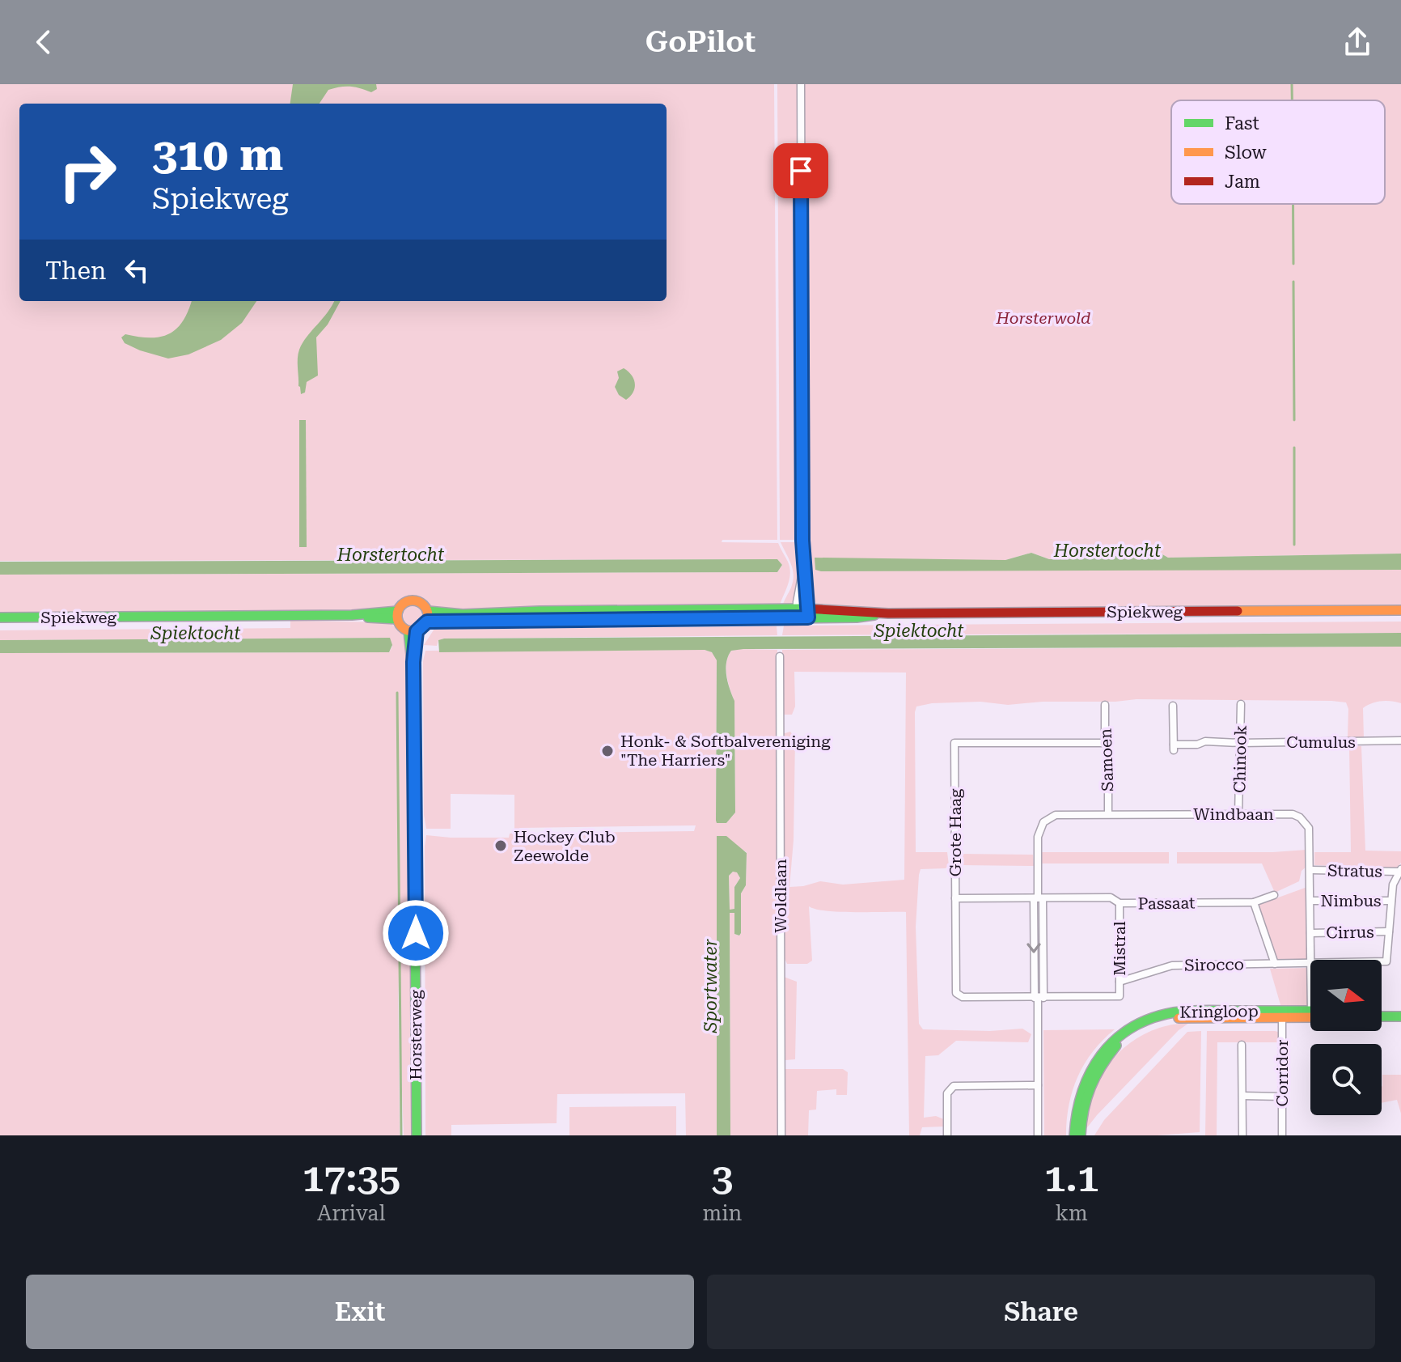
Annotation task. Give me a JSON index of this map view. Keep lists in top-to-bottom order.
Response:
{
  "streets": {
    "main road": ["Spiekweg", "Kringloop", "Horsterweg"],
    "street": [
      "Cumulus",
      "Chinook",
      "Samoen",
      "Windbaan",
      "Grote Haag",
      "Stratus",
      "Woldlaan",
      "Nimbus",
      "Passaat",
      "Cirrus",
      "Mistral",
      "Sirocco",
      "Corridor"
    ]
  },
  "crossings": [
    ["Spiekweg", "Horsterweg"],
    ["Cumulus", "Chinook"],
    ["Chinook", "Windbaan"],
    ["Samoen", "Windbaan"],
    ["Samoen", "Grote Haag"],
    ["Windbaan", "Grote Haag"],
    ["Windbaan", "Stratus"],
    ["Windbaan", "Nimbus"],
    ["Windbaan", "Passaat"],
    ["Windbaan", "Cirrus"],
    ["Windbaan", "Mistral"],
    ["Grote Haag", "Passaat"],
    ["Grote Haag", "Mistral"],
    ["Passaat", "Mistral"],
    ["Mistral", "Sirocco"],
    ["Kringloop", "Corridor"]
  ],
  "water": ["Horstertocht", "Spiektocht", "Sportwater"],
  "parks": ["Horsterwold"],
  "places": ["Honk- & Softbalvereniging \"The Harriers\"", "Hockey Club Zeewolde"],
  "legend": ["Fast", "Slow", "Jam"],
  "north": "right",
  "page": {
    "header": "GoPilot",
    "turn": ["310 m", "Spiekweg"],
    "then": "Then",
    "eta": [
      "17:35",
      "Arrival",
      "3",
      "min",
      "1.1",
      "km"
    ],
    "buttons": ["Exit", "Share"]
  }
}
